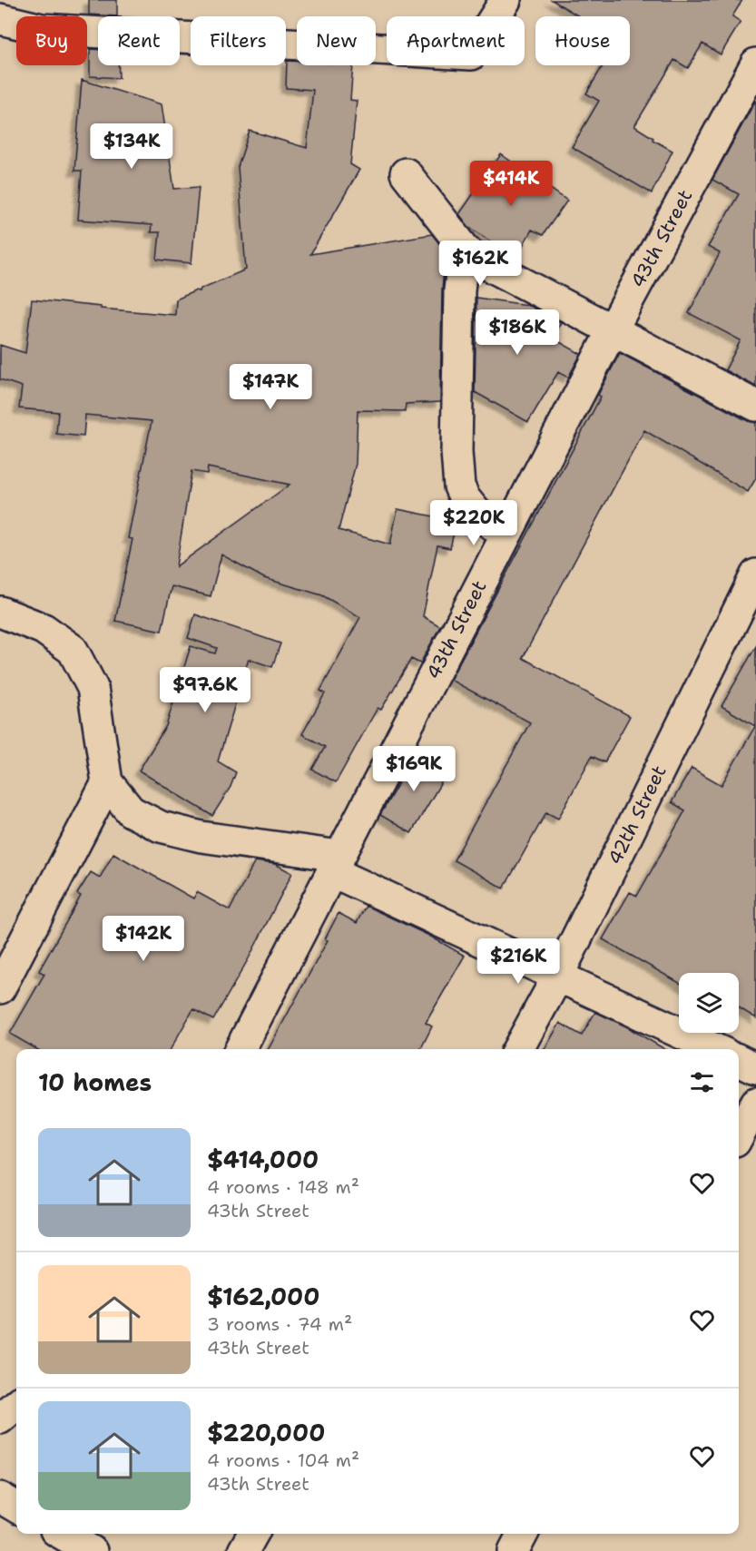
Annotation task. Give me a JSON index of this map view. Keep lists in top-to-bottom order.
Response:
{
  "streets": {
    "street": ["43th Street", "42th Street"]
  },
  "page": {
    "chip": [
      "Buy",
      "Rent",
      "Filters",
      "New",
      "Apartment",
      "House"
    ],
    "price": [
      "$134K",
      "$414K",
      "$162K",
      "$186K",
      "$147K",
      "$220K",
      "$97.6K",
      "$169K",
      "$142K",
      "$216K"
    ],
    "heading": "10 homes",
    "list": [
      {
        "name": "$414,000",
        "note": "4 rooms · 148 m² · 43th Street"
      },
      {
        "name": "$162,000",
        "note": "3 rooms · 74 m² · 43th Street"
      },
      {
        "name": "$220,000",
        "note": "4 rooms · 104 m² · 43th Street"
      }
    ]
  }
}
